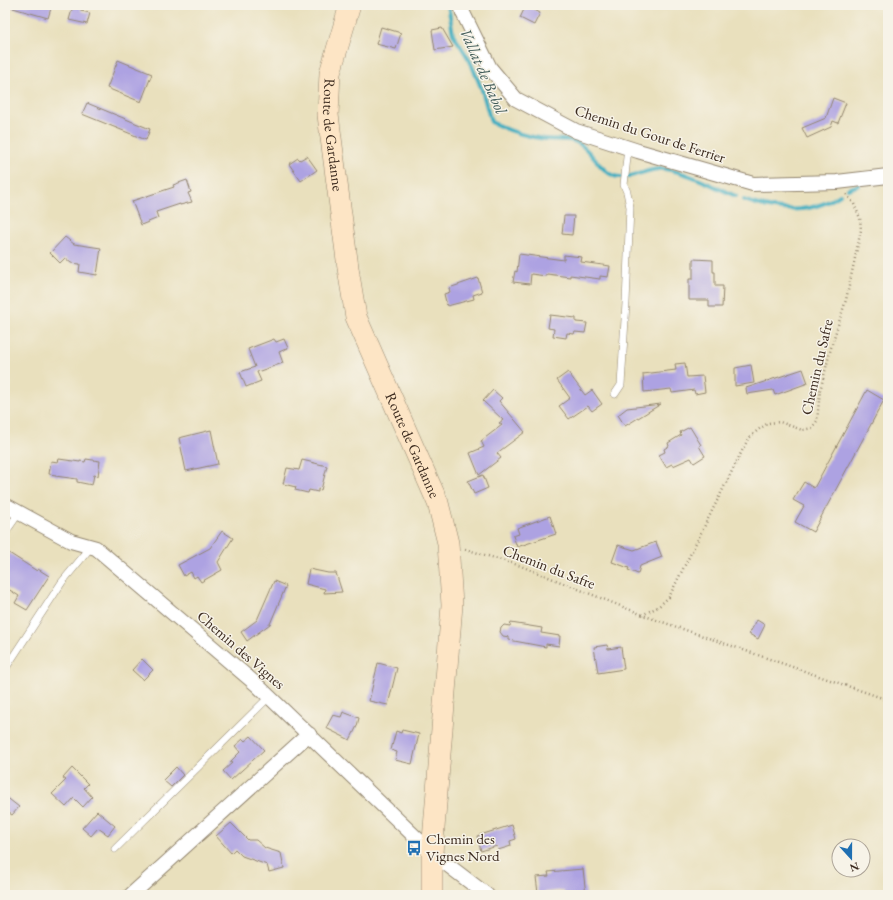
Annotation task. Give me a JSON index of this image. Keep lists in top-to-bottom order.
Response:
{
  "streets": {
    "street": ["Chemin du Gour de Ferrier", "Route de Gardanne", "Chemin des Vignes"],
    "path": ["Chemin du Safre"]
  },
  "crossings": [
    ["Chemin du Gour de Ferrier", "Chemin du Safre"],
    ["Route de Gardanne", "Chemin du Safre"],
    ["Route de Gardanne", "Chemin des Vignes"]
  ],
  "water": ["Vallat de Babol"],
  "places": {
    "bus stop": ["Chemin des Vignes Nord"]
  },
  "north": "bottom"
}
